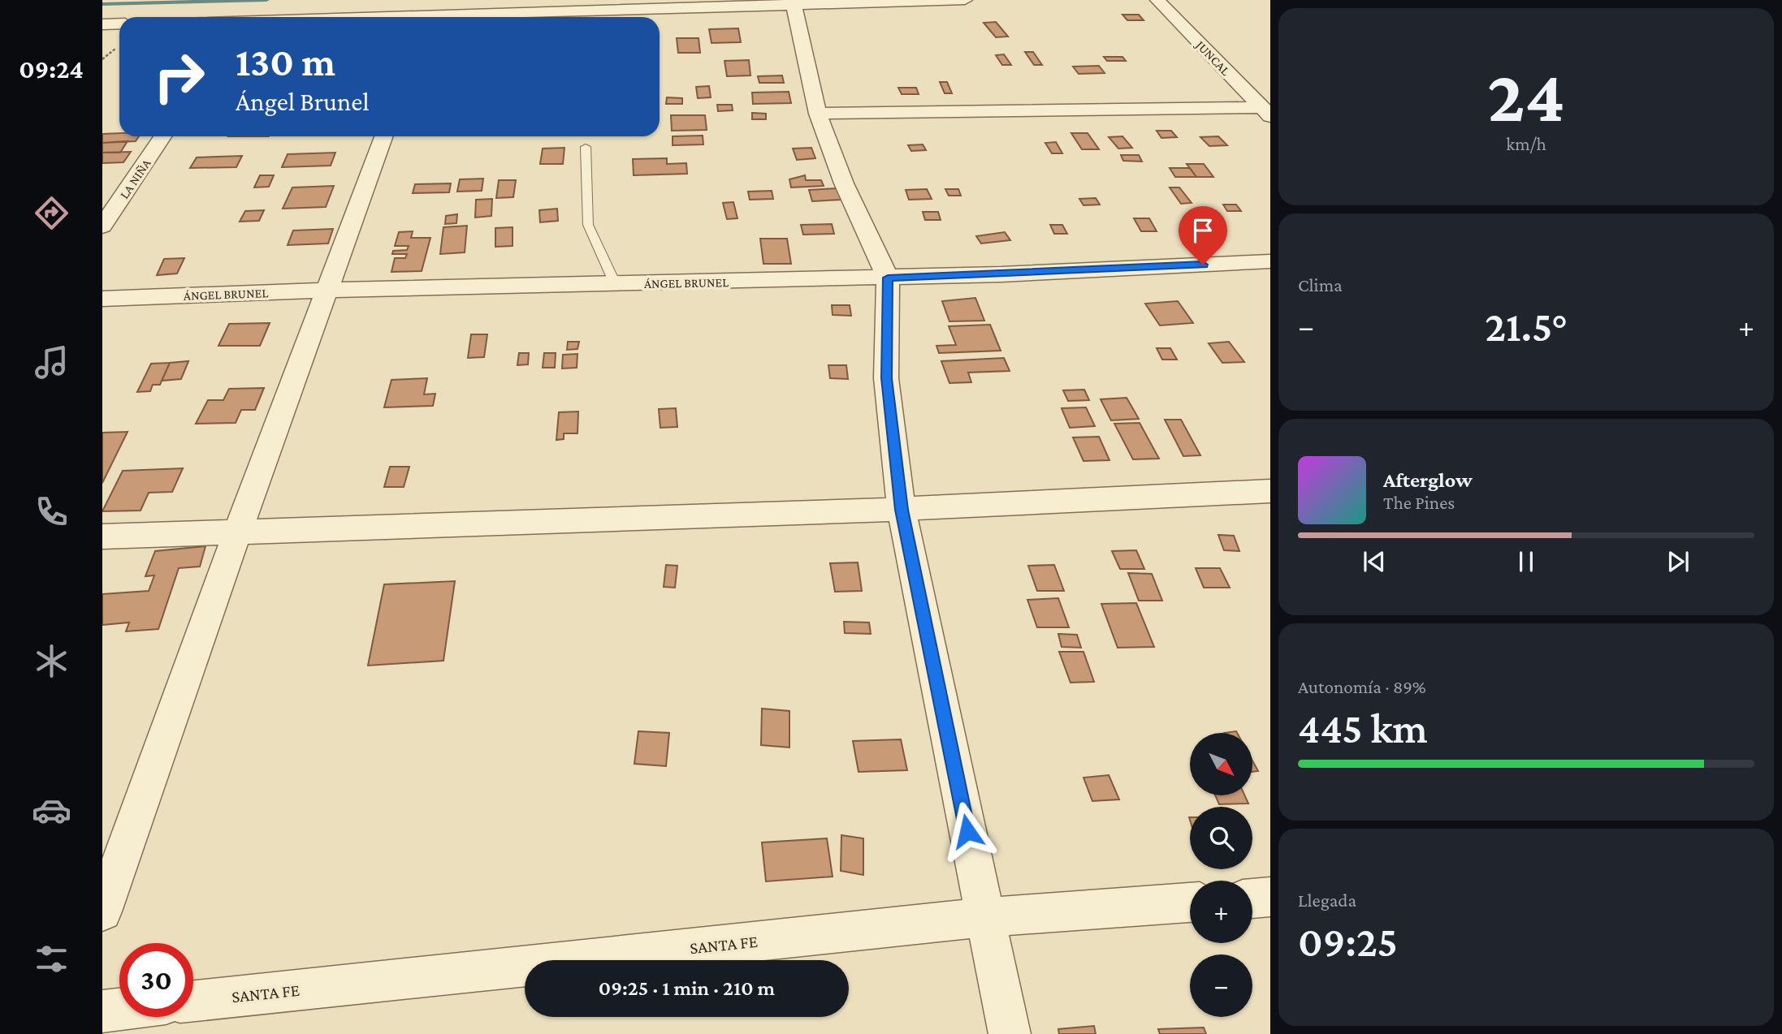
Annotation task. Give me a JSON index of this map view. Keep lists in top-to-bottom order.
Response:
{
  "streets": {
    "street": [
      "JUNCAL",
      "LA NIÑA",
      "ÁNGEL BRUNEL",
      "SANTA FE"
    ]
  },
  "north": "bottom right",
  "page": {
    "tabs": "09:24",
    "tile": [
      ["24", "km/h"],
      "Clima",
      ["Autonomía · 89%", "445 km"],
      ["Llegada", "09:25"]
    ],
    "turn": ["130 m", "Ángel Brunel"],
    "heat": ["−", "21.5°", "+"],
    "song": ["Afterglow", "The Pines"],
    "map_buttons": ["+", "−"],
    "limit": "30",
    "trip": "09:25 · 1 min · 210 m"
  }
}
